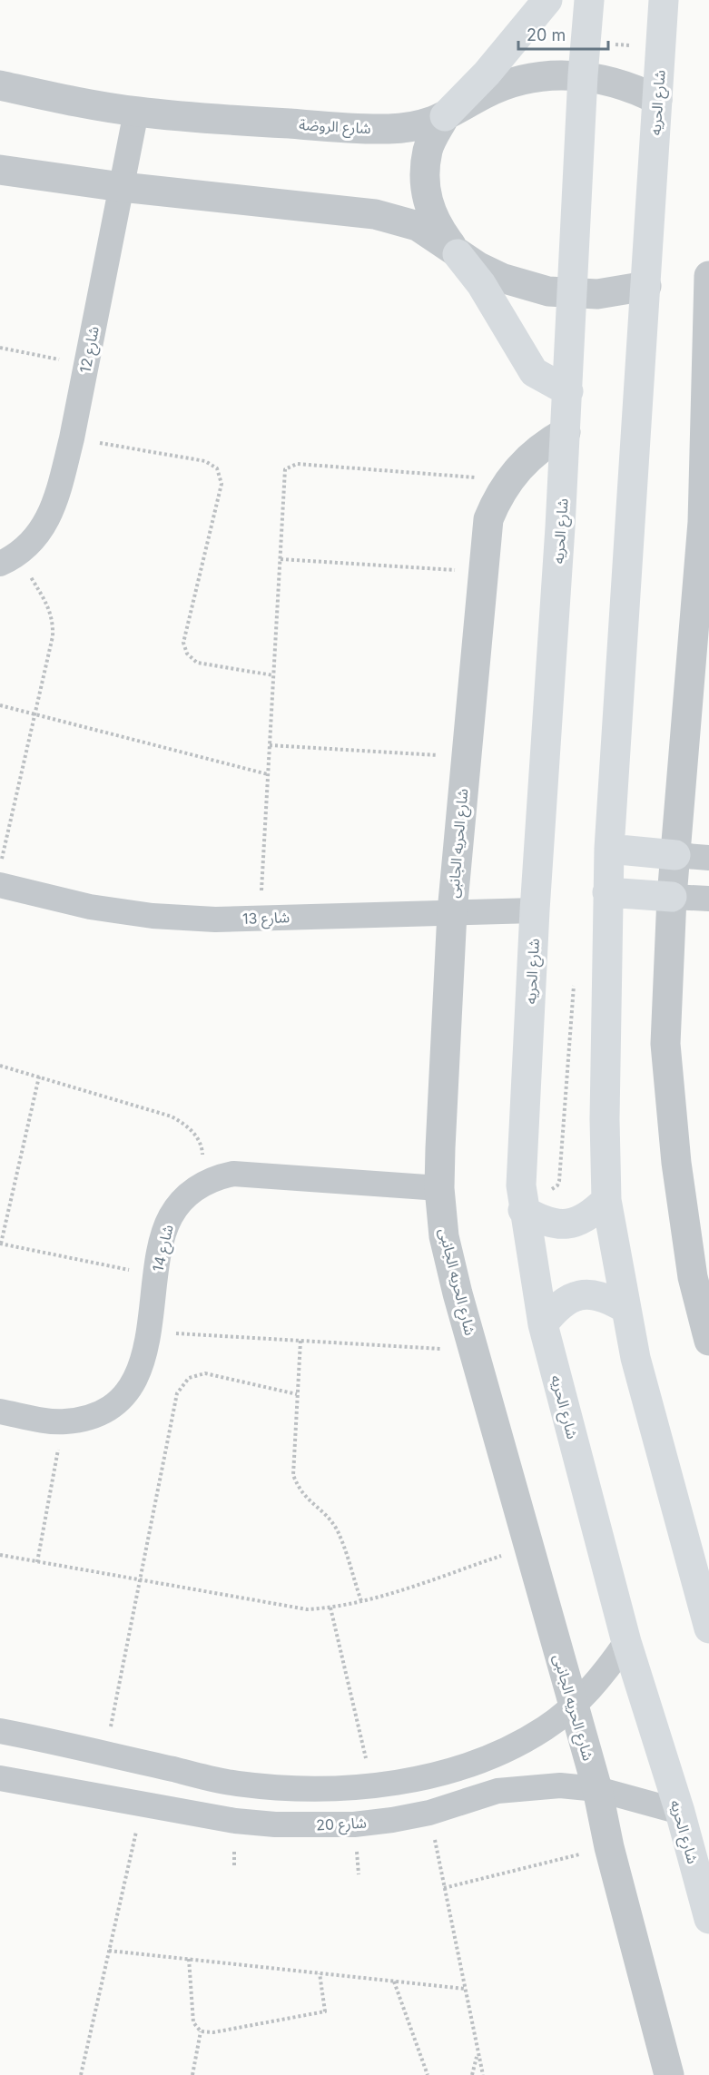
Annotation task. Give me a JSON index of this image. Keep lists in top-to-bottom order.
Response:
{
  "streets": {
    "main road": ["شارع الحريه"],
    "street": [
      "شارع الروضة",
      "شارع 12",
      "شارع الحريه الجانبى",
      "شارع 13",
      "شارع 14",
      "شارع 20"
    ]
  },
  "crossings": [
    ["شارع الحريه", "شارع الروضة"],
    ["شارع الحريه", "شارع الحريه الجانبى"],
    ["شارع الحريه", "شارع 13"],
    ["شارع الحريه", "شارع 20"],
    ["شارع الروضة", "شارع 12"],
    ["شارع الحريه الجانبى", "شارع 13"],
    ["شارع الحريه الجانبى", "شارع 14"],
    ["شارع الحريه الجانبى", "شارع 20"]
  ],
  "scale_bar": "20 m"
}
